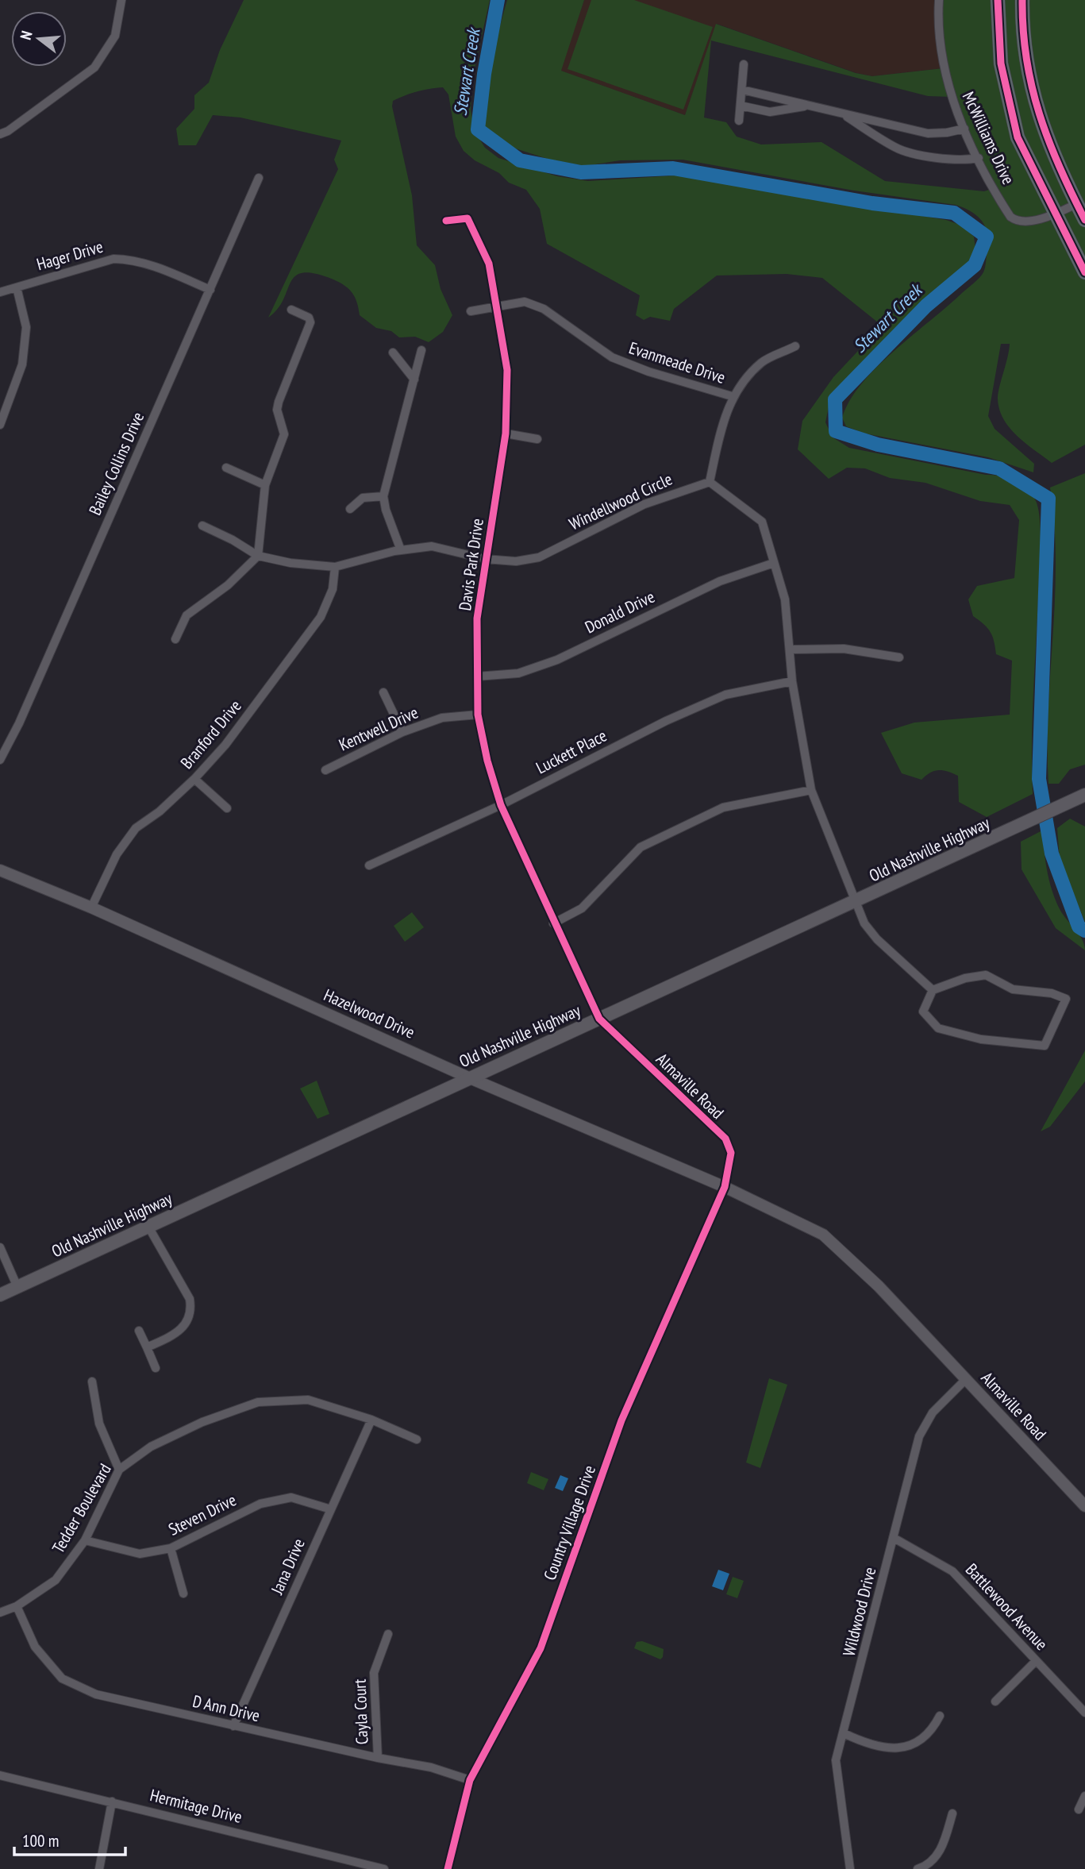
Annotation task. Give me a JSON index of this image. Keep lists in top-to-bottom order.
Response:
{
  "streets": {
    "main road": ["Old Nashville Highway"],
    "street": [
      "McWilliams Drive",
      "Hager Drive",
      "Evanmeade Drive",
      "Bailey Collins Drive",
      "Windellwood Circle",
      "Davis Park Drive",
      "Donald Drive",
      "Kentwell Drive",
      "Branford Drive",
      "Luckett Place",
      "Hazelwood Drive",
      "Almaville Road",
      "Tedder Boulevard",
      "Steven Drive",
      "Country Village Drive",
      "Jana Drive",
      "Battlewood Avenue",
      "Wildwood Drive",
      "D Ann Drive",
      "Cayla Court",
      "Hermitage Drive"
    ]
  },
  "crossings": [
    ["Hager Drive", "Bailey Collins Drive"],
    ["Evanmeade Drive", "Davis Park Drive"],
    ["Windellwood Circle", "Davis Park Drive"],
    ["Windellwood Circle", "Branford Drive"],
    ["Davis Park Drive", "Donald Drive"],
    ["Davis Park Drive", "Kentwell Drive"],
    ["Davis Park Drive", "Luckett Place"],
    ["Davis Park Drive", "Old Nashville Highway"],
    ["Davis Park Drive", "Almaville Road"],
    ["Branford Drive", "Hazelwood Drive"],
    ["Old Nashville Highway", "Hazelwood Drive"],
    ["Old Nashville Highway", "Almaville Road"],
    ["Hazelwood Drive", "Almaville Road"],
    ["Hazelwood Drive", "Country Village Drive"],
    ["Almaville Road", "Country Village Drive"],
    ["Almaville Road", "Wildwood Drive"],
    ["Tedder Boulevard", "Steven Drive"],
    ["Tedder Boulevard", "Jana Drive"],
    ["Tedder Boulevard", "D Ann Drive"],
    ["Steven Drive", "Jana Drive"],
    ["Country Village Drive", "D Ann Drive"],
    ["Jana Drive", "D Ann Drive"],
    ["Battlewood Avenue", "Wildwood Drive"],
    ["D Ann Drive", "Cayla Court"]
  ],
  "water": ["Stewart Creek"],
  "scale_bar": "100 m",
  "north": "left"
}
